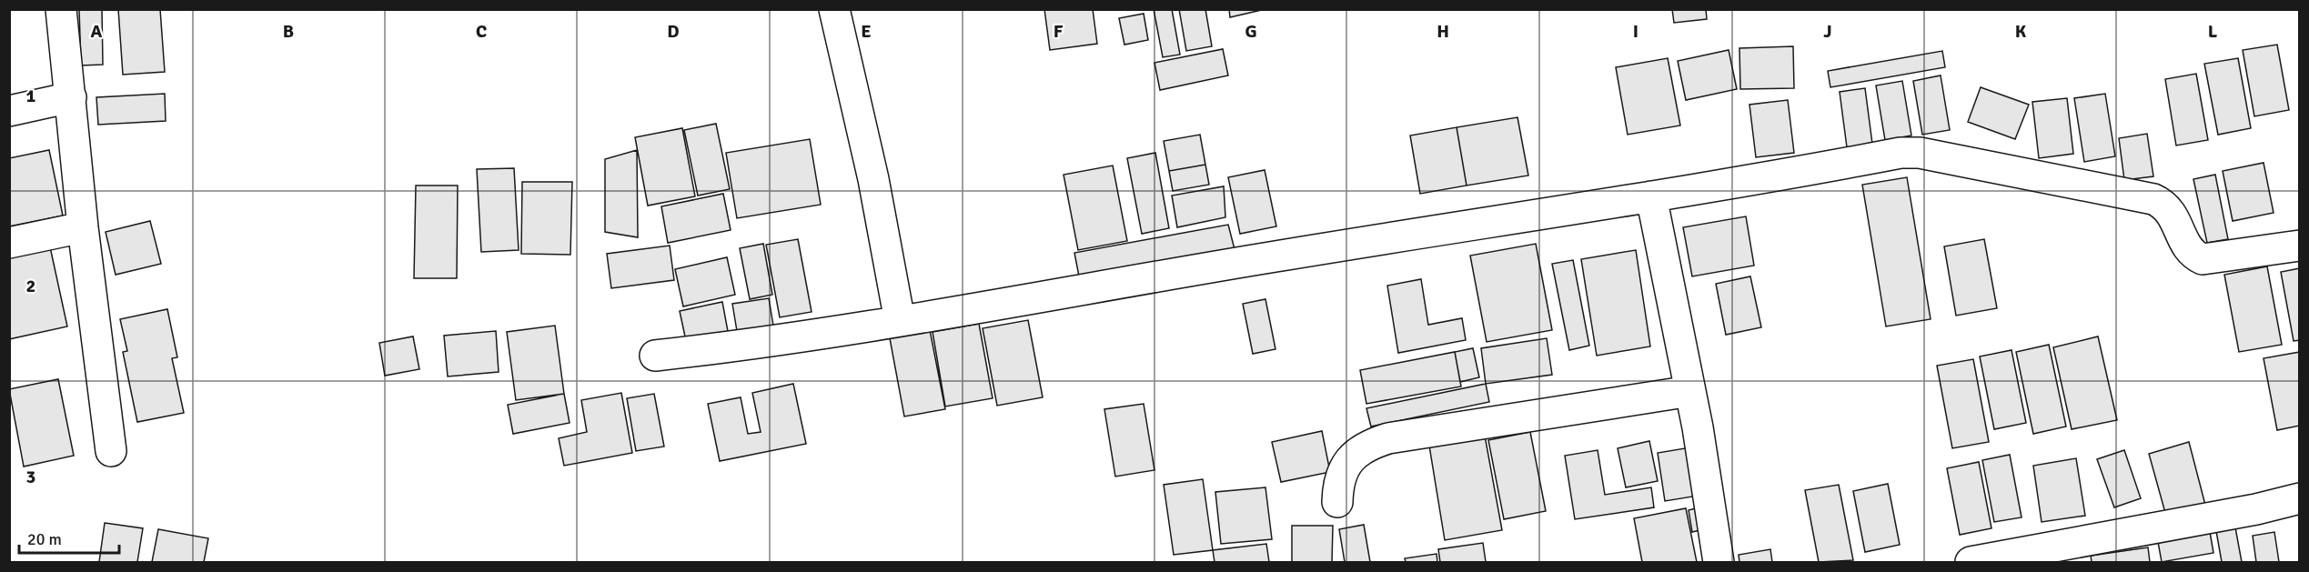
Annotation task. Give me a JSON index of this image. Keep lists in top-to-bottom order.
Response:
{
  "scale_bar": "20 m",
  "grid": {
    "columns": [
      "A",
      "B",
      "C",
      "D",
      "E",
      "F",
      "G",
      "H",
      "I",
      "J",
      "K",
      "L"
    ],
    "rows": ["1", "2", "3"]
  }
}
